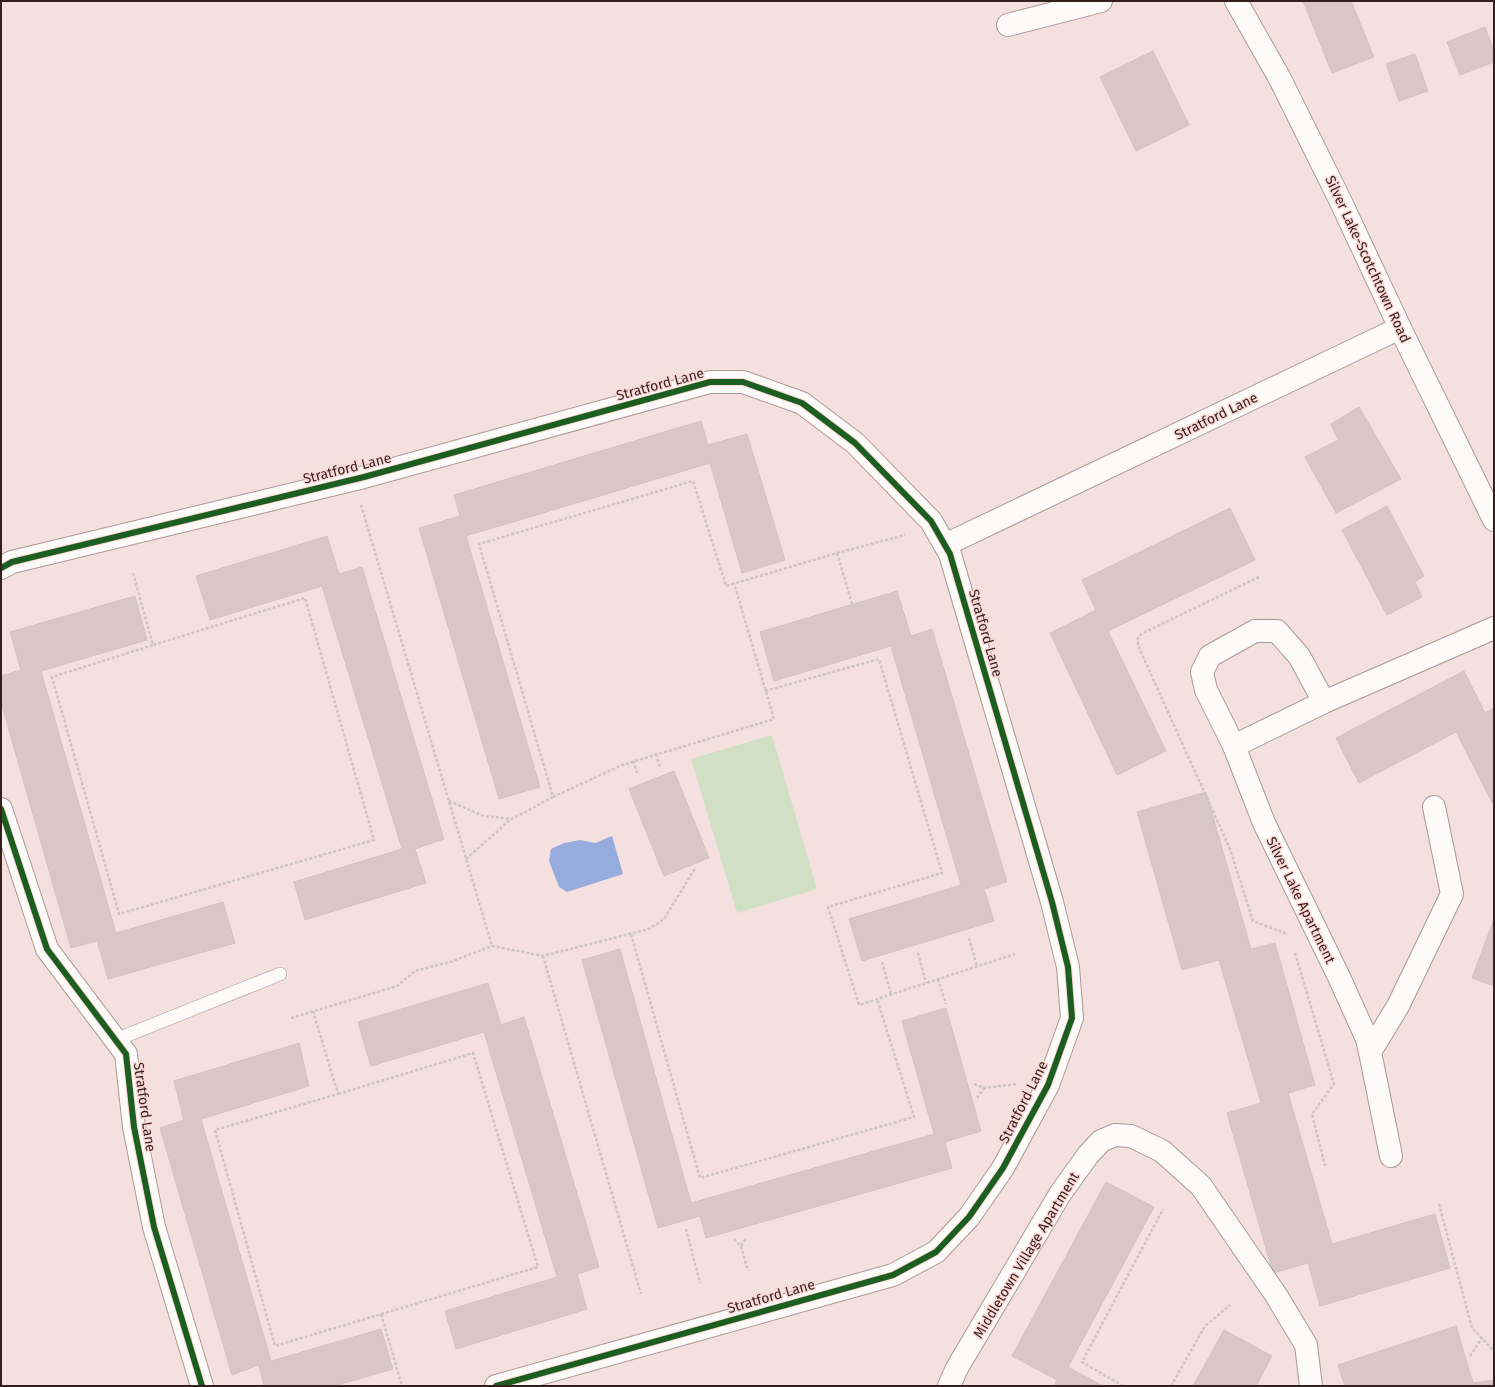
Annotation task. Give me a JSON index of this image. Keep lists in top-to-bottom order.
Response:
{
  "streets": {
    "street": [
      "Silver Lake-Scotchtown Road",
      "Stratford Lane",
      "Silver Lake Apartment",
      "Middletown Village Apartment"
    ]
  },
  "crossings": [
    ["Silver Lake-Scotchtown Road", "Stratford Lane"]
  ]
}
